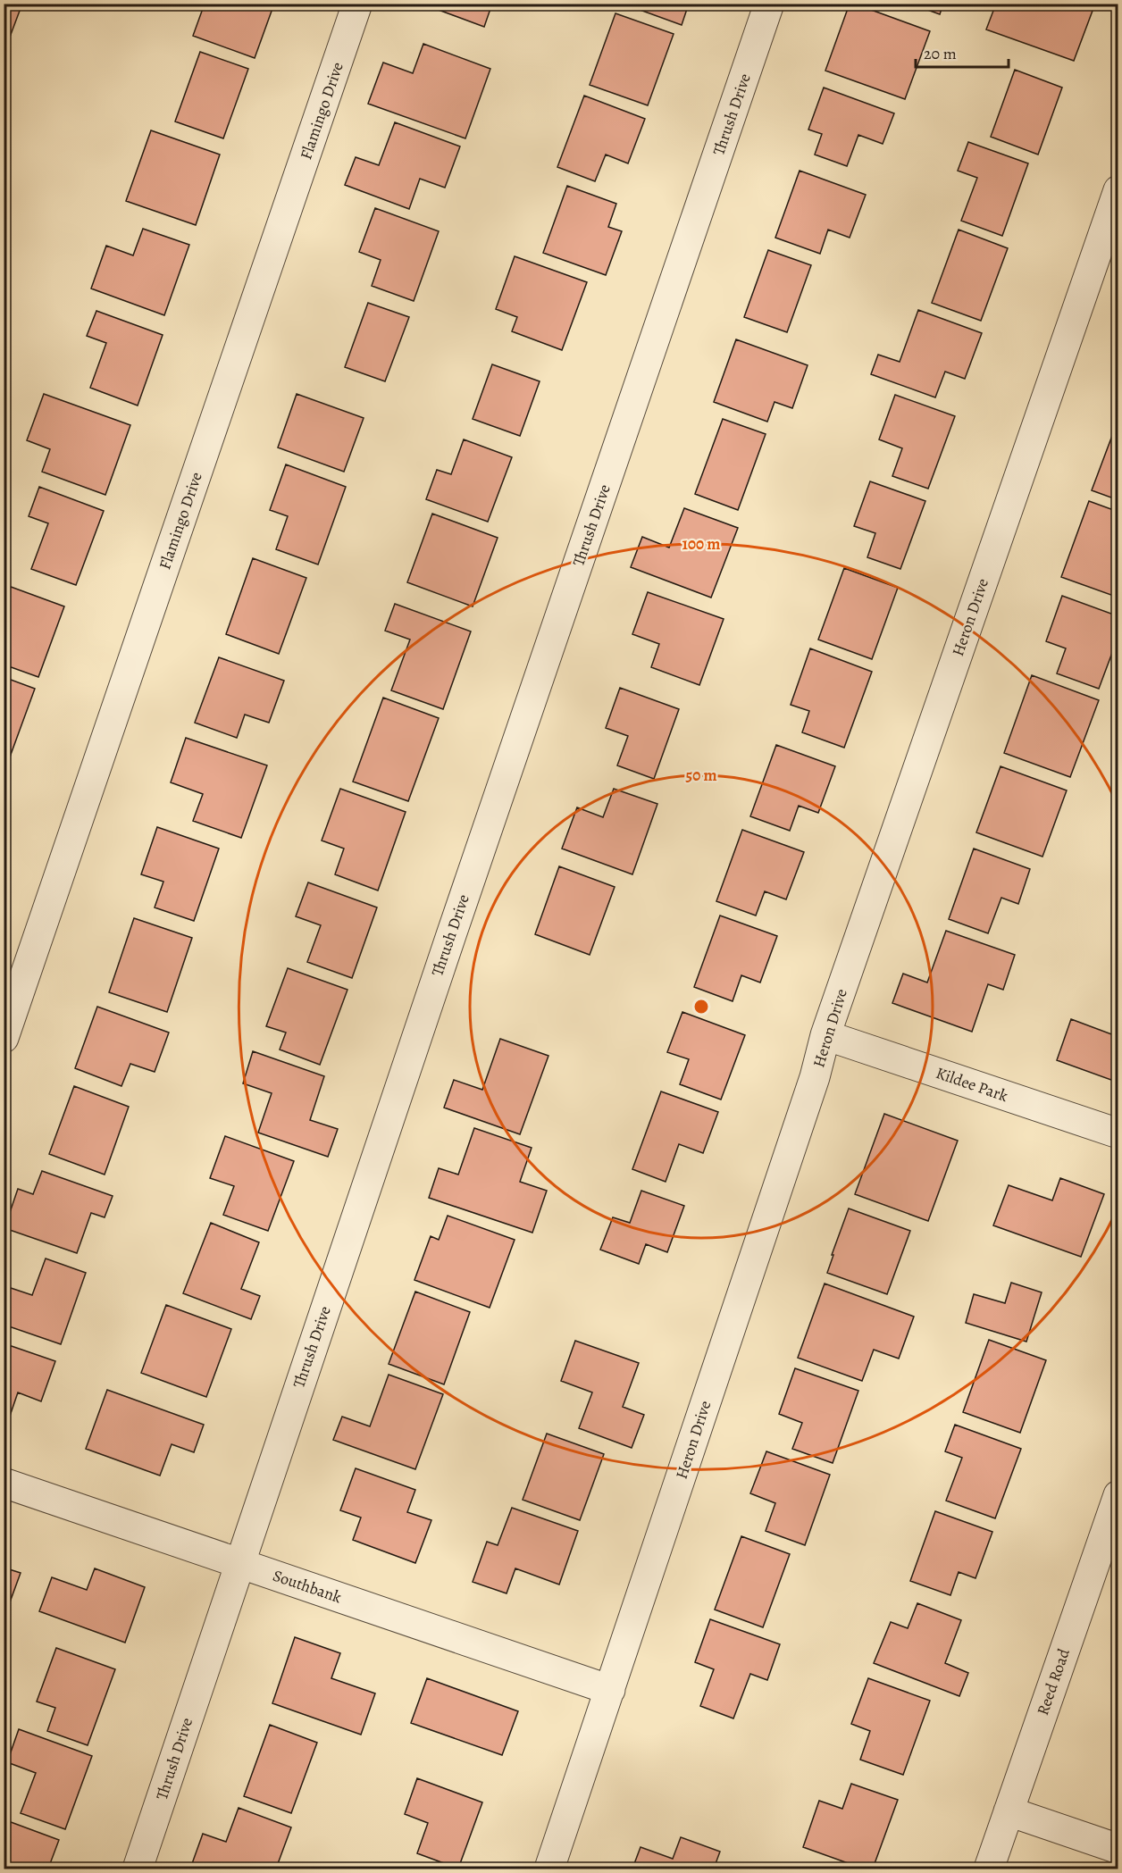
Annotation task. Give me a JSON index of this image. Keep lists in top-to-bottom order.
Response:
{
  "streets": {
    "street": [
      "Flamingo Drive",
      "Thrush Drive",
      "Heron Drive",
      "Kildee Park",
      "Southbank",
      "Reed Road"
    ]
  },
  "crossings": [
    ["Thrush Drive", "Southbank"],
    ["Heron Drive", "Kildee Park"],
    ["Heron Drive", "Southbank"]
  ],
  "scale_bar": "20 m",
  "rings": ["100 m", "50 m"]
}
